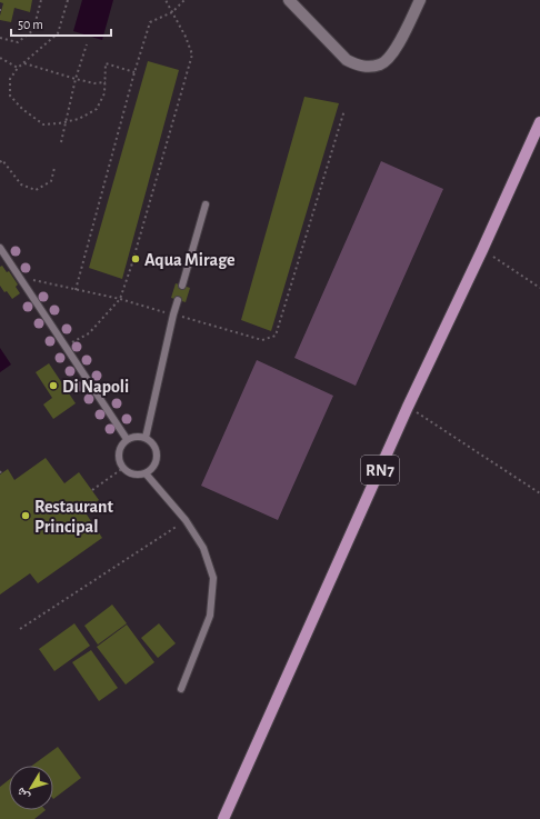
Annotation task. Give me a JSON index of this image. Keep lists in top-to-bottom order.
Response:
{
  "streets": {
    "main road": ["RN7"]
  },
  "places": ["Aqua Mirage", "Di Napoli", "Restaurant Principal"],
  "scale_bar": "50 m",
  "north": "bottom left"
}
